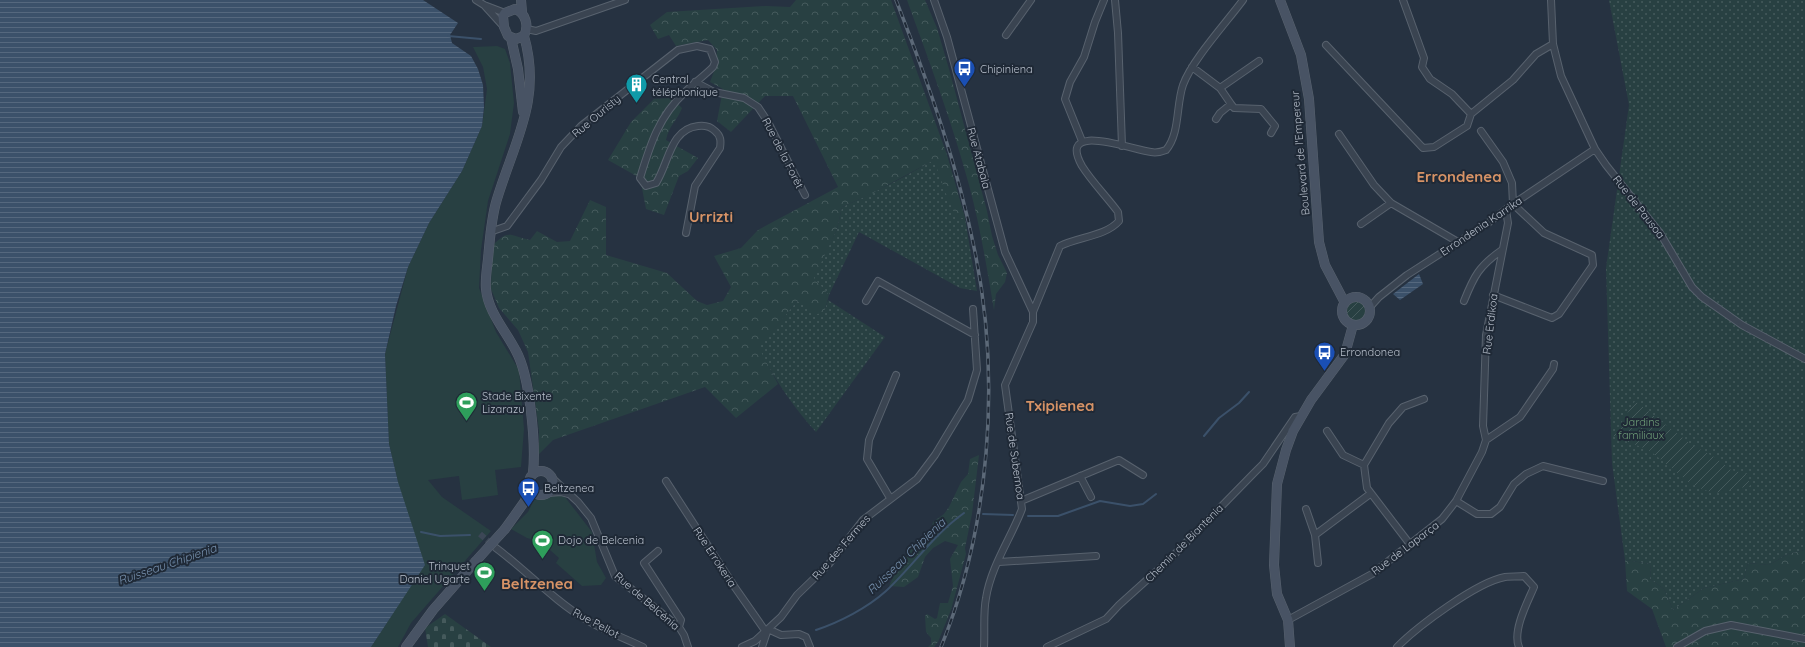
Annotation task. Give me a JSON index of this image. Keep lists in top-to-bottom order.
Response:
{
  "streets": {
    "main road": ["Boulevard de l'Empereur"],
    "street": [
      "Rue Ouristy",
      "Rue de la Forêt",
      "Rue Atabala",
      "Rue de Pausoa",
      "Errondenia Karrika",
      "Rue Erdikoa",
      "Rue de Subernoa",
      "Chemin de Biantenia",
      "Rue des Fermes",
      "Rue de Laparça",
      "Rue Errokeria",
      "Rue de Belcénia",
      "Rue Pellot"
    ]
  },
  "crossings": [
    ["Rue Ouristy", "Rue de la Forêt"],
    ["Boulevard de l'Empereur", "Errondenia Karrika"],
    ["Rue Atabala", "Rue de Subernoa"],
    ["Rue de Pausoa", "Errondenia Karrika"],
    ["Errondenia Karrika", "Rue Erdikoa"],
    ["Rue Erdikoa", "Rue de Laparça"],
    ["Rue des Fermes", "Rue Errokeria"]
  ],
  "districts": [
    "Errondenea",
    "Urrizti",
    "Txipienea",
    "Beltzenea"
  ],
  "water": ["Ruisseau Chipienia"],
  "parks": ["Jardins familiaux"],
  "places": {
    "bus stop": ["Chipiniena", "Errondonea", "Beltzenea"],
    "building": ["Central téléphonique"],
    "sports": ["Stade Bixente Lizarazu", "Dojo de Belcenia", "Trinquet Daniel Ugarte"]
  }
}
